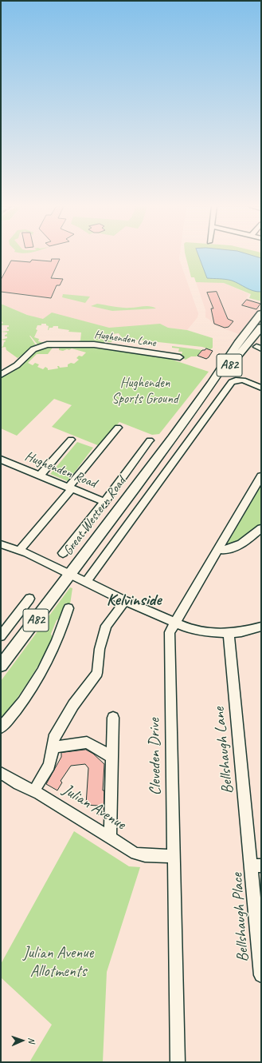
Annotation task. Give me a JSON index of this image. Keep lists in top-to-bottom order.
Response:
{
  "streets": {
    "main road": ["A82", "Great Western Road"],
    "street": [
      "Hughenden Lane",
      "Hughenden Road",
      "Bellshaugh Lane",
      "Cleveden Drive",
      "Julian Avenue",
      "Bellshaugh Place"
    ]
  },
  "crossings": [
    ["Bellshaugh Lane", "Bellshaugh Place"],
    ["Cleveden Drive", "Julian Avenue"]
  ],
  "districts": ["Kelvinside"],
  "parks": ["Hughenden Sports Ground", "Julian Avenue Allotments"],
  "north": "right"
}
